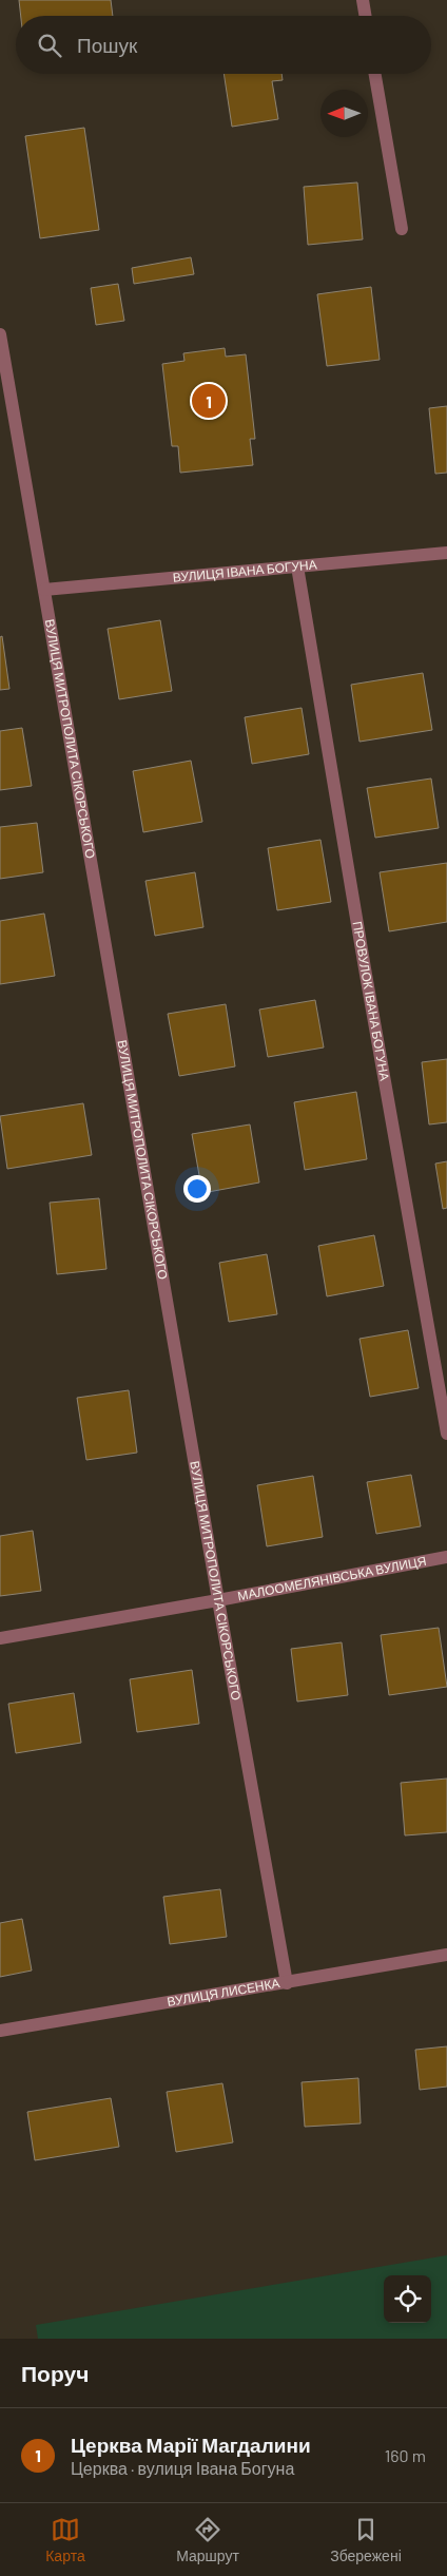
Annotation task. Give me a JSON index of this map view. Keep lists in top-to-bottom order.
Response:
{
  "streets": {
    "street": [
      "ВУЛИЦЯ ІВАНА БОГУНА",
      "ВУЛИЦЯ МИТРОПОЛИТА СІКОРСЬКОГО",
      "ПРОВУЛОК ІВАНА БОГУНА",
      "МАЛООМЕЛЯНІВСЬКА ВУЛИЦЯ",
      "ВУЛИЦЯ ЛИСЕНКА"
    ]
  },
  "crossings": [
    ["ВУЛИЦЯ ІВАНА БОГУНА", "ВУЛИЦЯ МИТРОПОЛИТА СІКОРСЬКОГО"],
    ["ВУЛИЦЯ ІВАНА БОГУНА", "ПРОВУЛОК ІВАНА БОГУНА"],
    ["ВУЛИЦЯ МИТРОПОЛИТА СІКОРСЬКОГО", "МАЛООМЕЛЯНІВСЬКА ВУЛИЦЯ"],
    ["ВУЛИЦЯ МИТРОПОЛИТА СІКОРСЬКОГО", "ВУЛИЦЯ ЛИСЕНКА"]
  ],
  "north": "left",
  "page": {
    "search": "Пошук",
    "pins": "1",
    "heading": "Поруч",
    "list": [
      {
        "mark": "1",
        "name": "Церква Марії Магдалини",
        "note": "Церква · вулиця Івана Богуна",
        "value": "160 m"
      }
    ],
    "nav": ["Карта", "Маршрут", "Збережені"]
  }
}
